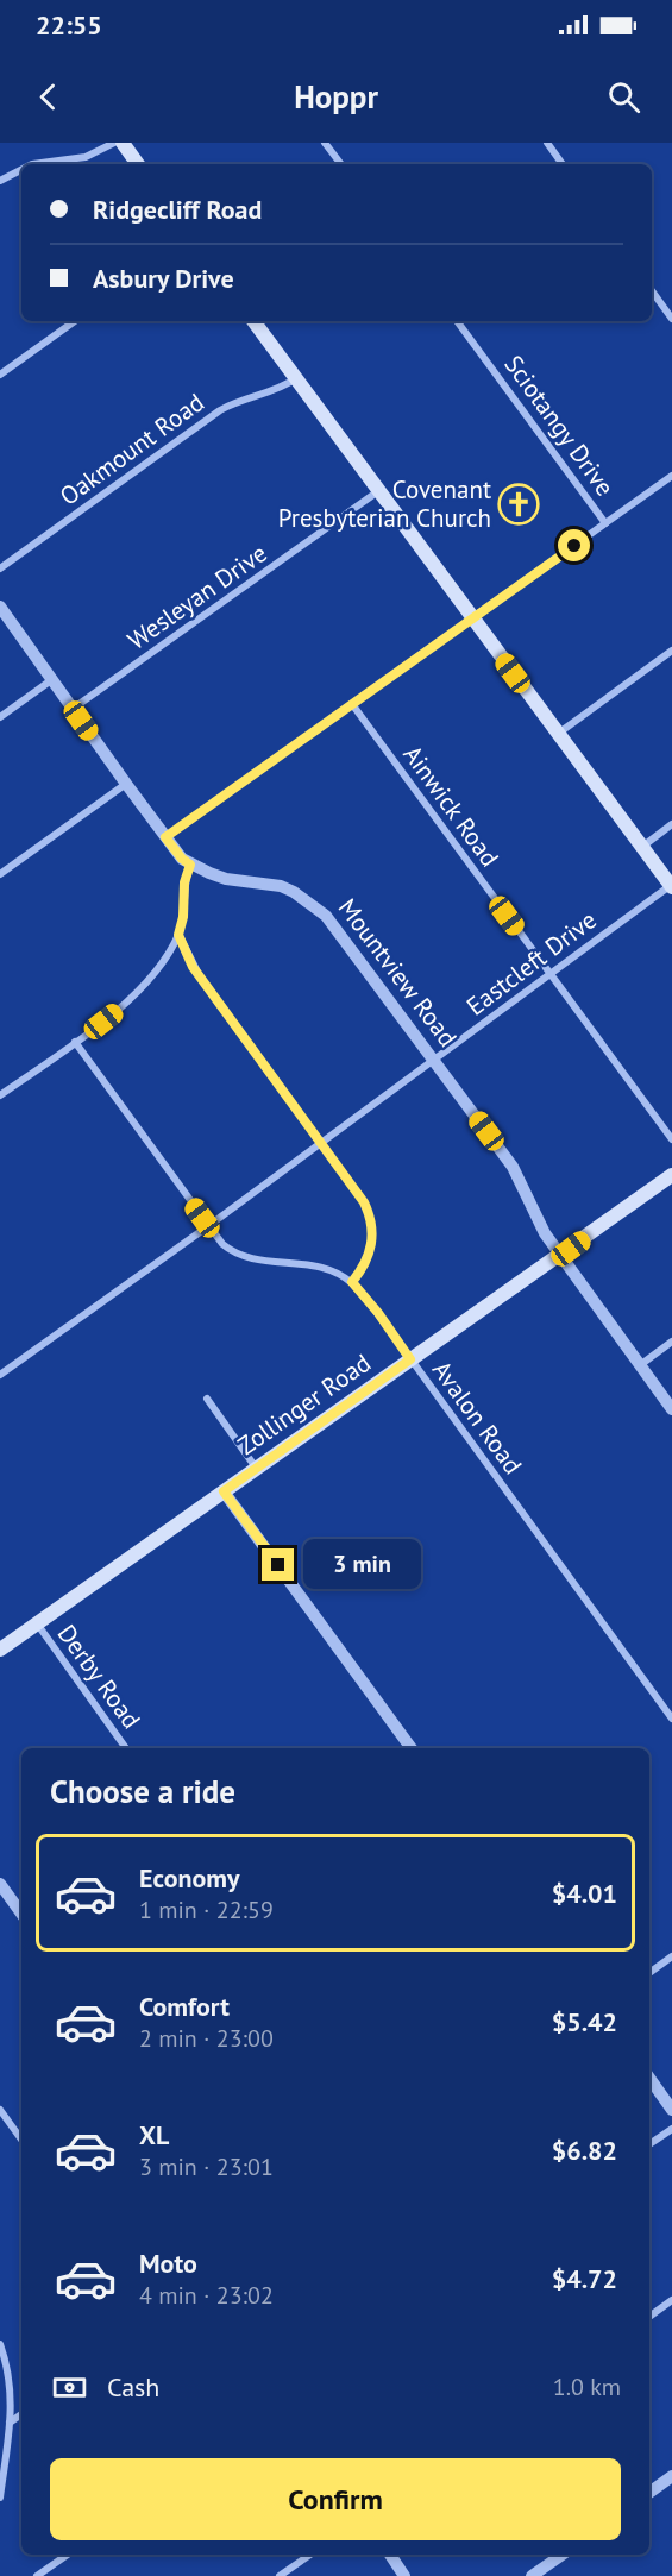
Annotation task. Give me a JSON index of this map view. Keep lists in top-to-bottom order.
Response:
{
  "streets": {
    "main road": ["Zollinger Road"],
    "street": [
      "Sciotangy Drive",
      "Oakmount Road",
      "Wesleyan Drive",
      "Ainwick Road",
      "Eastcleft Drive",
      "Mountview Road",
      "Avalon Road",
      "Derby Road"
    ]
  },
  "crossings": [
    ["Wesleyan Drive", "Mountview Road"],
    ["Ainwick Road", "Eastcleft Drive"],
    ["Eastcleft Drive", "Mountview Road"],
    ["Eastcleft Drive", "Avalon Road"],
    ["Mountview Road", "Zollinger Road"],
    ["Zollinger Road", "Avalon Road"],
    ["Zollinger Road", "Derby Road"]
  ],
  "places": {
    "church": ["Covenant Presbyterian Church"]
  },
  "page": {
    "status": "22:55",
    "header": "Hoppr",
    "banner": ["Ridgecliff Road", "Asbury Drive"],
    "bubble": "3 min",
    "heading": "Choose a ride",
    "list": [
      {
        "name": "Economy",
        "note": "1 min · 22:59",
        "value": "$4.01"
      },
      {
        "name": "Comfort",
        "note": "2 min · 23:00",
        "value": "$5.42"
      },
      {
        "name": "XL",
        "note": "3 min · 23:01",
        "value": "$6.82"
      },
      {
        "name": "Moto",
        "note": "4 min · 23:02",
        "value": "$4.72"
      }
    ],
    "pay": ["Cash", "1.0 km"],
    "buttons": "Confirm"
  }
}
